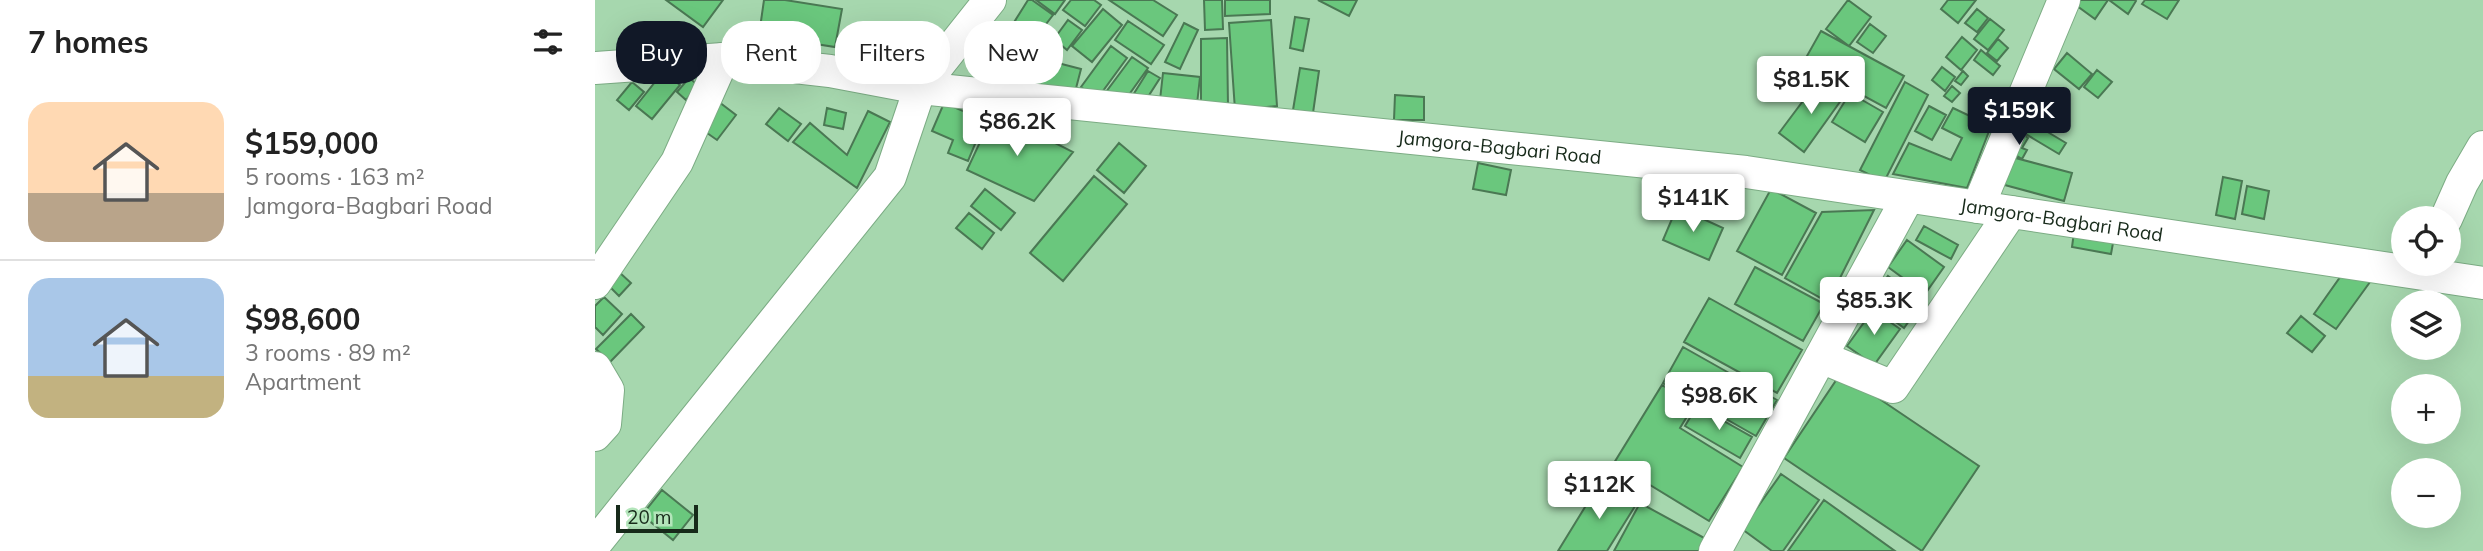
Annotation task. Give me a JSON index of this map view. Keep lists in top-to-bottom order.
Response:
{
  "streets": {
    "street": ["Jamgora-Bagbari Road"]
  },
  "scale_bar": "20 m",
  "page": {
    "heading": "7 homes",
    "chip": [
      "Buy",
      "Rent",
      "Filters",
      "New"
    ],
    "price": [
      "$81.5K",
      "$159K",
      "$86.2K",
      "$141K",
      "$85.3K",
      "$98.6K",
      "$112K"
    ],
    "list": [
      {
        "name": "$159,000",
        "note": "5 rooms · 163 m² · Jamgora-Bagbari Road"
      },
      {
        "name": "$98,600",
        "note": "3 rooms · 89 m² · Apartment"
      }
    ],
    "map_buttons": ["+", "−"],
    "scale": "20 m"
  }
}
